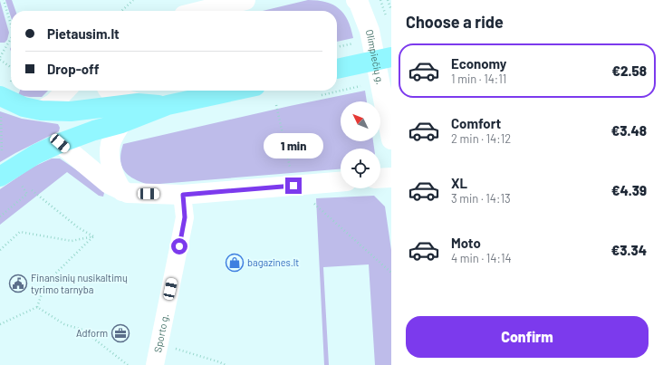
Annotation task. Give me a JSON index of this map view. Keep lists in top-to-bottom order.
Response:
{
  "streets": {
    "street": ["Olimpiečių g.", "Sporto g."]
  },
  "places": {
    "shop": ["bagazines.lt"],
    "public building": ["Finansinių nusikaltimų tyrimo tarnyba"],
    "office": ["Adform"]
  },
  "north": "top left",
  "page": {
    "heading": "Choose a ride",
    "banner": ["Pietausim.lt", "Drop-off"],
    "list": [
      {
        "name": "Economy",
        "note": "1 min · 14:11",
        "value": "€2.58"
      },
      {
        "name": "Comfort",
        "note": "2 min · 14:12",
        "value": "€3.48"
      },
      {
        "name": "XL",
        "note": "3 min · 14:13",
        "value": "€4.39"
      },
      {
        "name": "Moto",
        "note": "4 min · 14:14",
        "value": "€3.34"
      }
    ],
    "bubble": "1 min",
    "buttons": "Confirm"
  }
}
